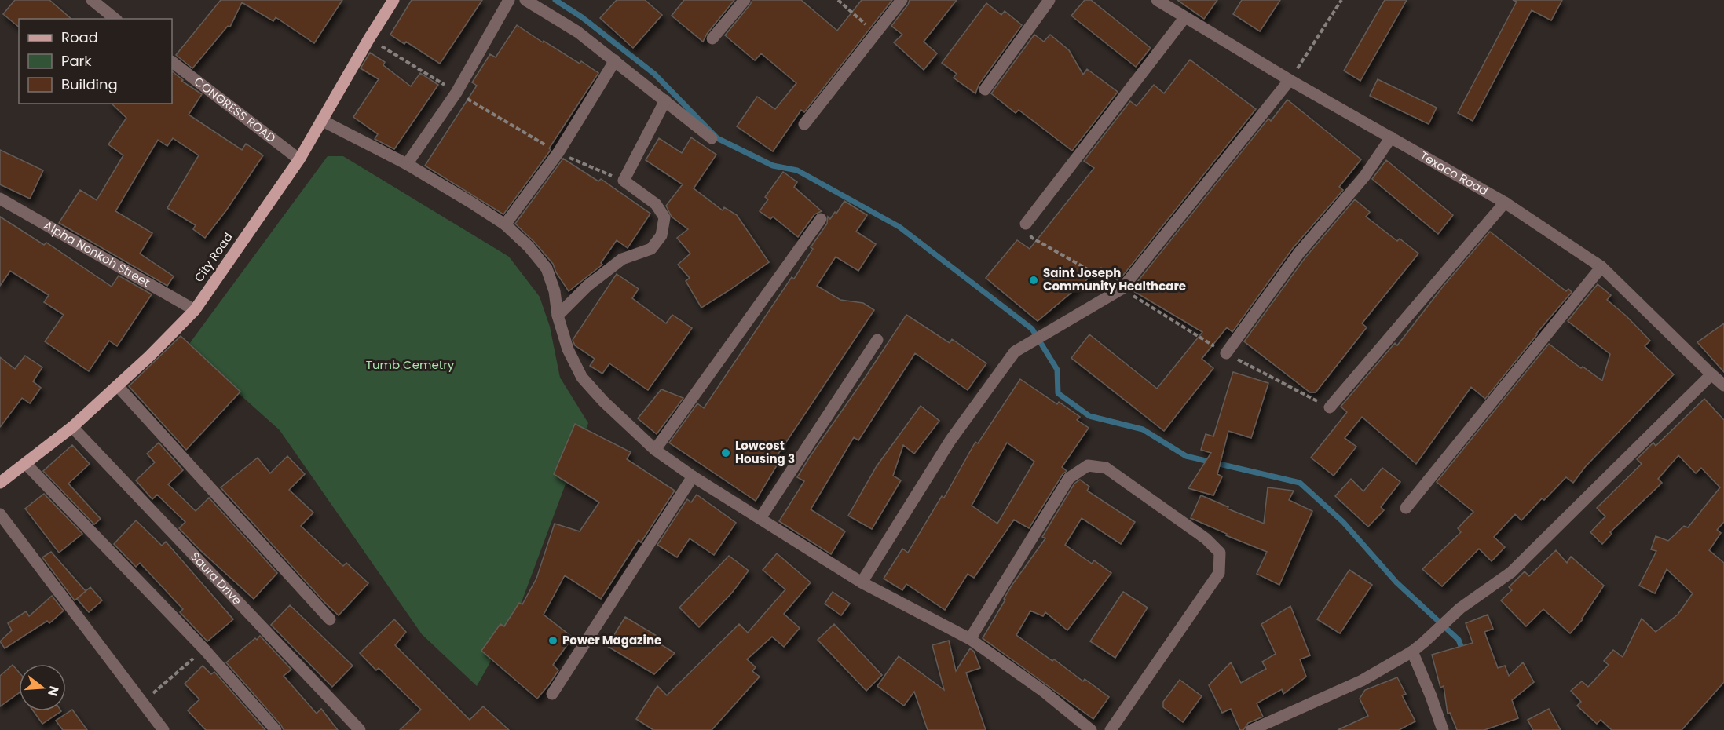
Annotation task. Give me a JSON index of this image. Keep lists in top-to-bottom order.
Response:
{
  "streets": {
    "main road": ["City Road"],
    "street": [
      "CONGRESS ROAD",
      "Texaco Road",
      "Alpha Nonkoh Street",
      "Saura Drive"
    ]
  },
  "crossings": [
    ["CONGRESS ROAD", "City Road"],
    ["Alpha Nonkoh Street", "City Road"],
    ["City Road", "Saura Drive"]
  ],
  "parks": ["Tumb Cemetry"],
  "places": ["Saint Joseph Community Healthcare", "Lowcost Housing 3", "Power Magazine"],
  "legend": ["Road", "Park", "Building"],
  "north": "right"
}
